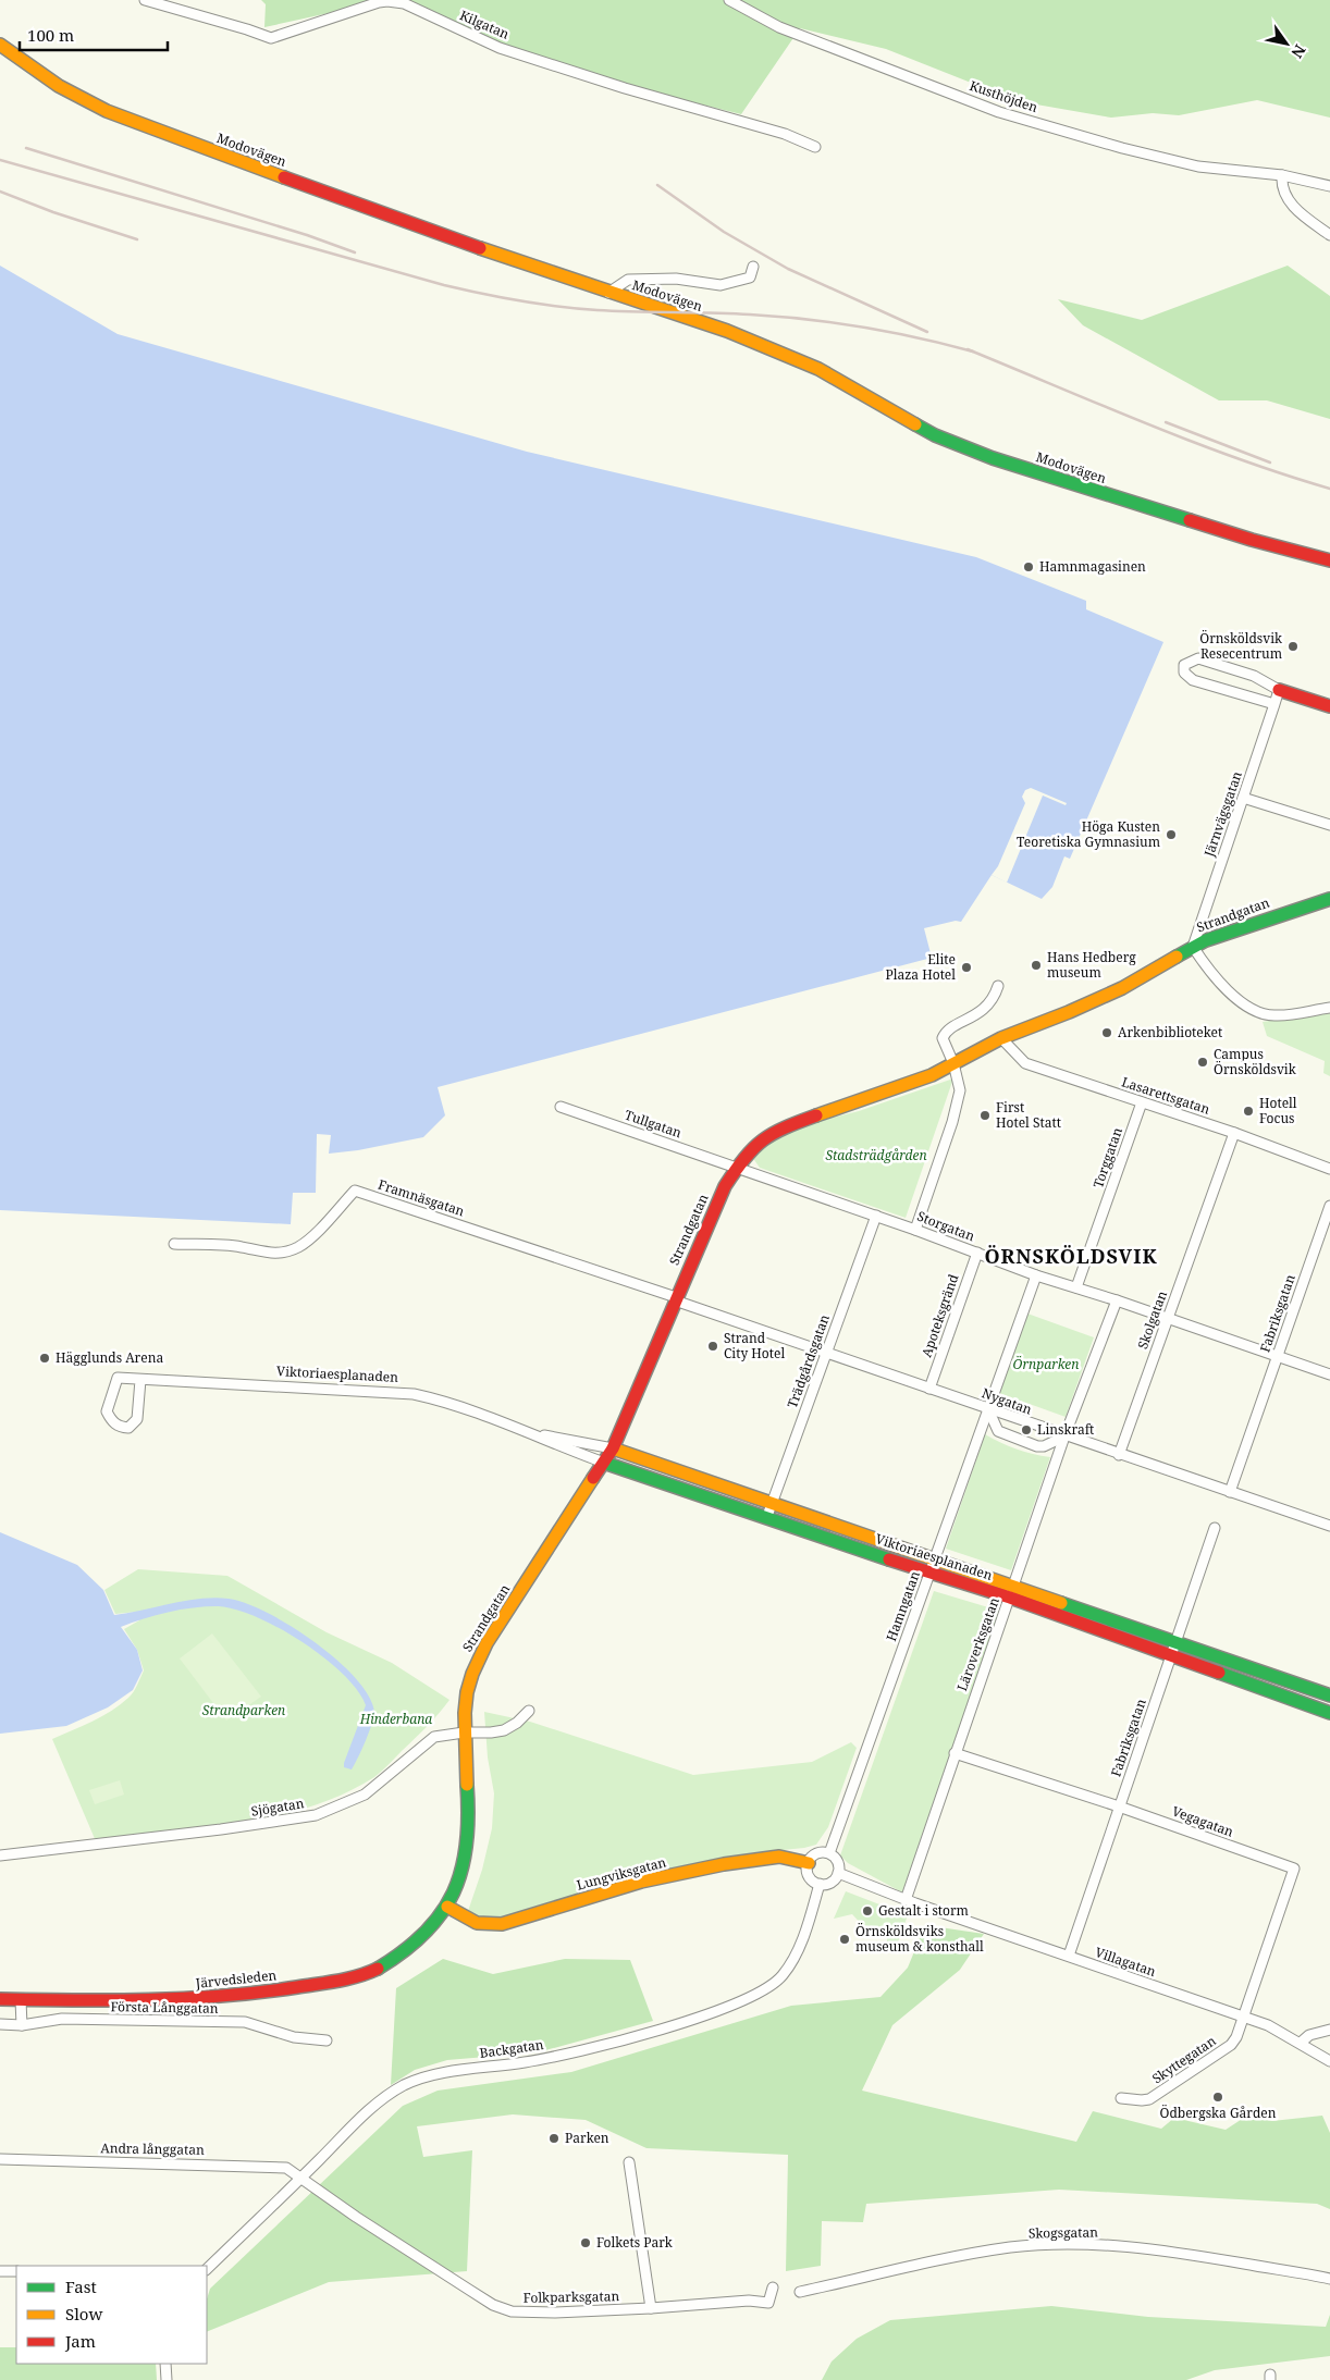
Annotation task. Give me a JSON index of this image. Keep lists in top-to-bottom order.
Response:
{
  "streets": {
    "main road": [
      "Modovägen",
      "Strandgatan",
      "Viktoriaesplanaden",
      "Lungviksgatan",
      "Järvedsleden"
    ],
    "street": [
      "Kilgatan",
      "Kusthöjden",
      "Järnvägsgatan",
      "Lasarettsgatan",
      "Tullgatan",
      "Torggatan",
      "Framnäsgatan",
      "Storgatan",
      "Fabriksgatan",
      "Apoteksgränd",
      "Skolgatan",
      "Trädgårdsgatan",
      "Nygatan",
      "Hamngatan",
      "Läroverksgatan",
      "Sjögatan",
      "Vegagatan",
      "Villagatan",
      "Första Långgatan",
      "Backgatan",
      "Skyttegatan",
      "Andra långgatan",
      "Skogsgatan",
      "Folkparksgatan"
    ]
  },
  "crossings": [
    ["Järnvägsgatan", "Strandgatan"],
    ["Strandgatan", "Lasarettsgatan"],
    ["Strandgatan", "Tullgatan"],
    ["Strandgatan", "Framnäsgatan"],
    ["Strandgatan", "Storgatan"],
    ["Strandgatan", "Viktoriaesplanaden"],
    ["Strandgatan", "Nygatan"],
    ["Strandgatan", "Sjögatan"],
    ["Strandgatan", "Lungviksgatan"],
    ["Strandgatan", "Järvedsleden"],
    ["Lasarettsgatan", "Torggatan"],
    ["Lasarettsgatan", "Skolgatan"],
    ["Tullgatan", "Storgatan"],
    ["Torggatan", "Storgatan"],
    ["Framnäsgatan", "Nygatan"],
    ["Storgatan", "Fabriksgatan"],
    ["Storgatan", "Apoteksgränd"],
    ["Storgatan", "Skolgatan"],
    ["Storgatan", "Trädgårdsgatan"],
    ["Storgatan", "Hamngatan"],
    ["Storgatan", "Läroverksgatan"],
    ["Fabriksgatan", "Viktoriaesplanaden"],
    ["Fabriksgatan", "Nygatan"],
    ["Fabriksgatan", "Vegagatan"],
    ["Fabriksgatan", "Villagatan"],
    ["Apoteksgränd", "Nygatan"],
    ["Skolgatan", "Nygatan"],
    ["Trädgårdsgatan", "Viktoriaesplanaden"],
    ["Trädgårdsgatan", "Nygatan"],
    ["Viktoriaesplanaden", "Hamngatan"],
    ["Viktoriaesplanaden", "Läroverksgatan"],
    ["Nygatan", "Hamngatan"],
    ["Nygatan", "Läroverksgatan"],
    ["Hamngatan", "Lungviksgatan"],
    ["Hamngatan", "Backgatan"],
    ["Läroverksgatan", "Vegagatan"],
    ["Läroverksgatan", "Villagatan"],
    ["Vegagatan", "Villagatan"],
    ["Vegagatan", "Skyttegatan"],
    ["Lungviksgatan", "Järvedsleden"],
    ["Lungviksgatan", "Backgatan"],
    ["Villagatan", "Skyttegatan"],
    ["Backgatan", "Andra långgatan"],
    ["Backgatan", "Folkparksgatan"],
    ["Andra långgatan", "Folkparksgatan"]
  ],
  "districts": ["ÖRNSKÖLDSVIK"],
  "parks": [
    "Stadsträdgården",
    "Örnparken",
    "Strandparken",
    "Hinderbana"
  ],
  "places": [
    "Hamnmagasinen",
    "Örnsköldsvik Resecentrum",
    "Höga Kusten Teoretiska Gymnasium",
    "Hans Hedberg museum",
    "Elite Plaza Hotel",
    "Arkenbiblioteket",
    "Campus Örnsköldsvik",
    "Hotell Focus",
    "First Hotel Statt",
    "Strand City Hotel",
    "Hägglunds Arena",
    "Linskraft",
    "Gestalt i storm",
    "Örnsköldsviks museum & konsthall",
    "Ödbergska Gården",
    "Parken",
    "Folkets Park"
  ],
  "legend": ["Fast", "Slow", "Jam"],
  "scale_bar": "100 m",
  "north": "bottom right"
}
